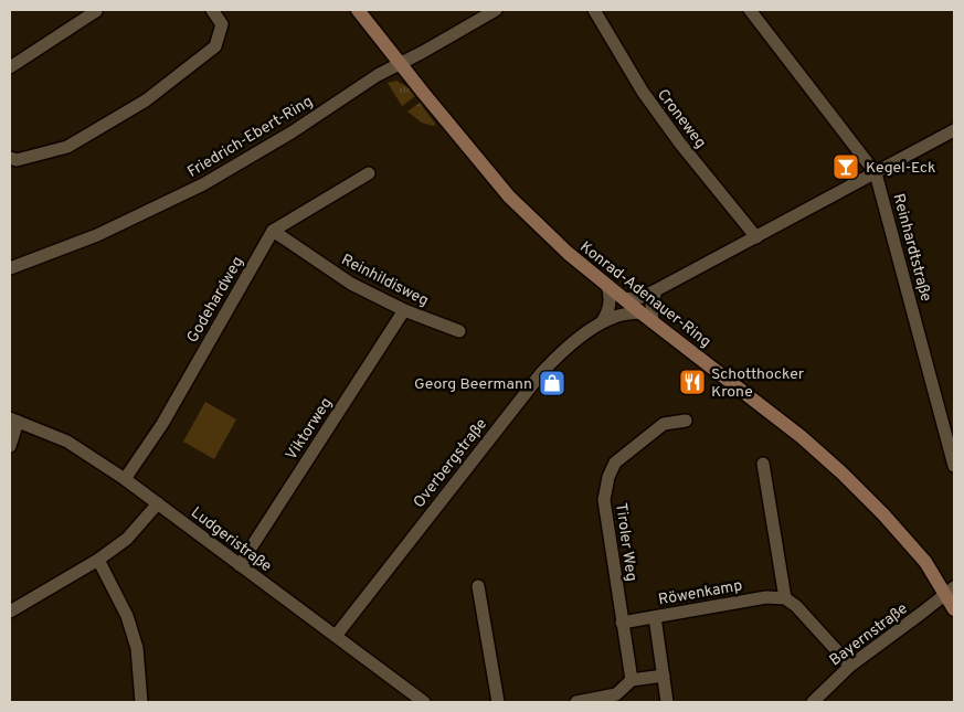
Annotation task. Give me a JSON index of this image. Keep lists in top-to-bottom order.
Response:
{
  "streets": {
    "main road": ["Konrad-Adenauer-Ring"],
    "street": [
      "Croneweg",
      "Friedrich-Ebert-Ring",
      "Reinhardtstraße",
      "Reinhildisweg",
      "Godehardweg",
      "Viktorweg",
      "Overbergstraße",
      "Ludgeristraße",
      "Tiroler Weg",
      "Röwenkamp",
      "Bayernstraße"
    ]
  },
  "crossings": [
    ["Friedrich-Ebert-Ring", "Konrad-Adenauer-Ring"],
    ["Reinhildisweg", "Godehardweg"],
    ["Reinhildisweg", "Viktorweg"],
    ["Konrad-Adenauer-Ring", "Overbergstraße"],
    ["Konrad-Adenauer-Ring", "Bayernstraße"],
    ["Godehardweg", "Ludgeristraße"],
    ["Viktorweg", "Ludgeristraße"],
    ["Overbergstraße", "Ludgeristraße"],
    ["Tiroler Weg", "Röwenkamp"]
  ],
  "places": {
    "bar": ["Kegel-Eck"],
    "restaurant": ["Schotthocker Krone"],
    "shop": ["Georg Beermann"]
  }
}
